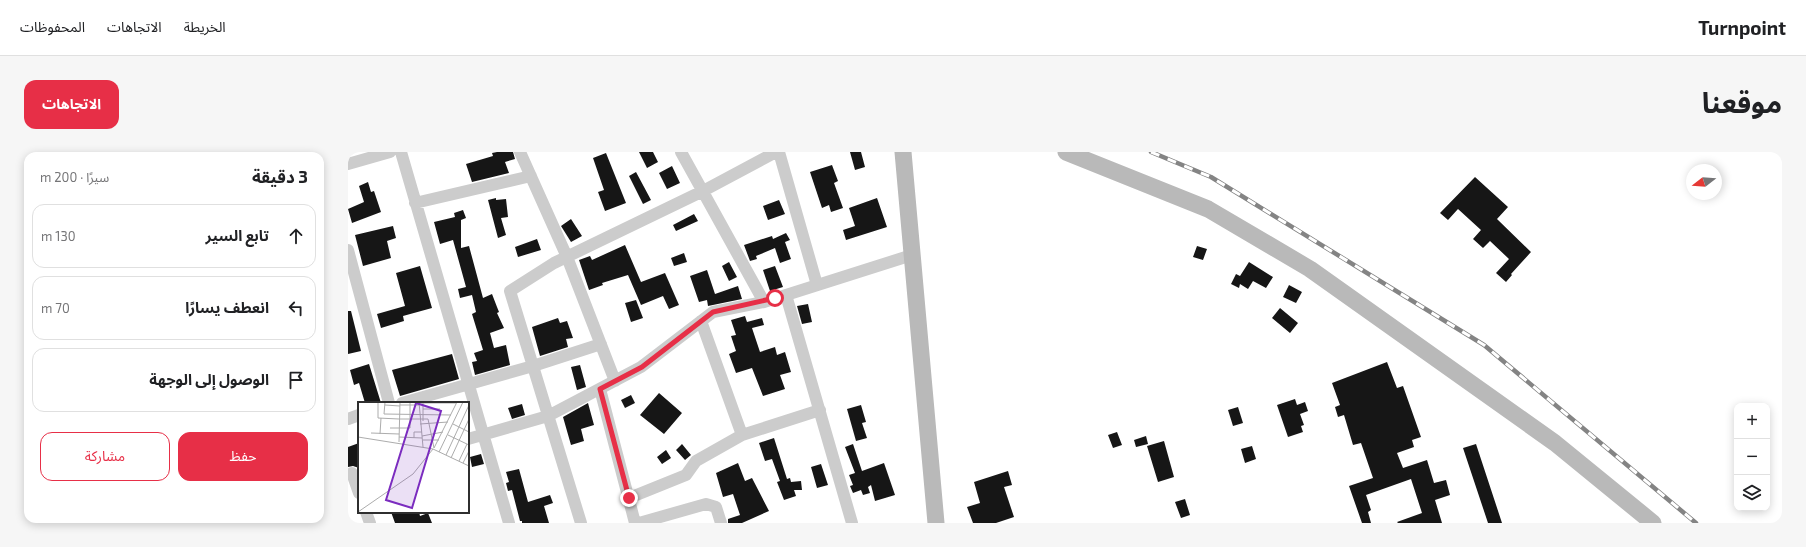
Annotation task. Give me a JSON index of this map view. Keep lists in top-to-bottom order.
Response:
{
  "north": "left",
  "page": {
    "header": "Turnpoint",
    "nav": ["الخريطة", "الاتجاهات", "المحفوظات"],
    "title": "موقعنا",
    "buttons": [
      "الاتجاهات",
      ["حفظ", "مشاركة"]
    ],
    "heading": ["3 دقيقة", "سيرًا · 200 m"],
    "list": [
      ["تابع السير", "130 m"],
      ["انعطف يسارًا", "70 m"],
      "الوصول إلى الوجهة"
    ],
    "map_buttons": ["+", "−"]
  }
}
